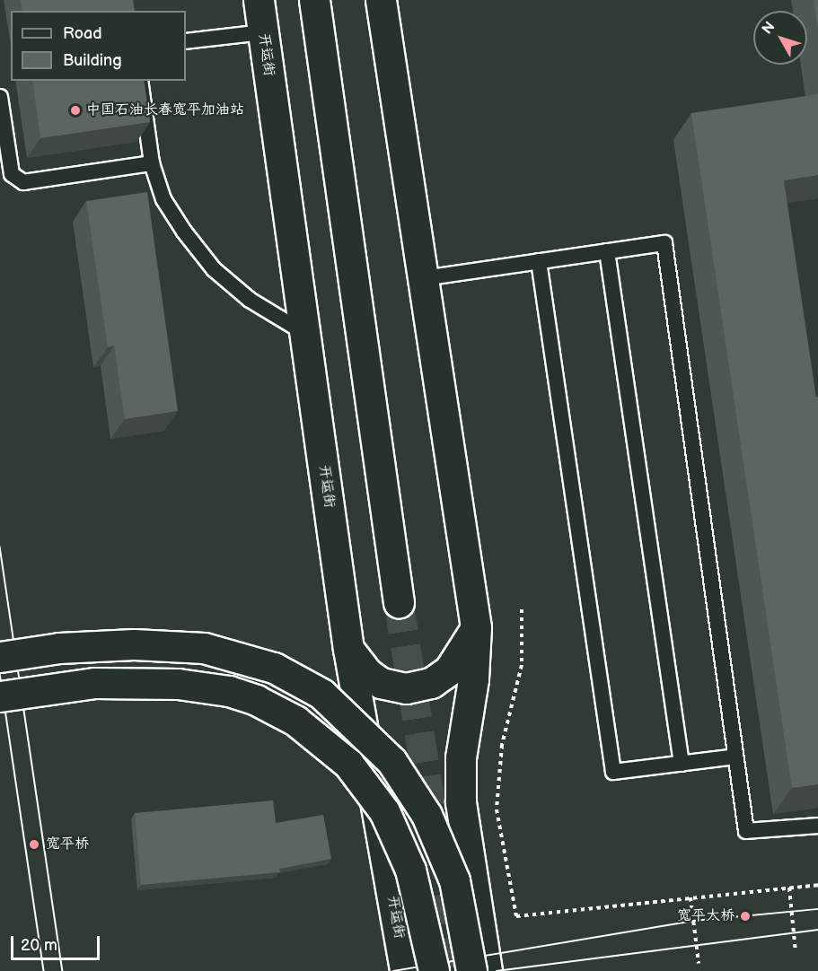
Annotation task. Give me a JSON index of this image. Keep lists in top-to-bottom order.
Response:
{
  "streets": {
    "main road": ["开运街"]
  },
  "places": ["中国石油长春宽平加油站", "宽平桥", "宽平大桥"],
  "legend": ["Road", "Building"],
  "scale_bar": "20 m",
  "north": "top left"
}
